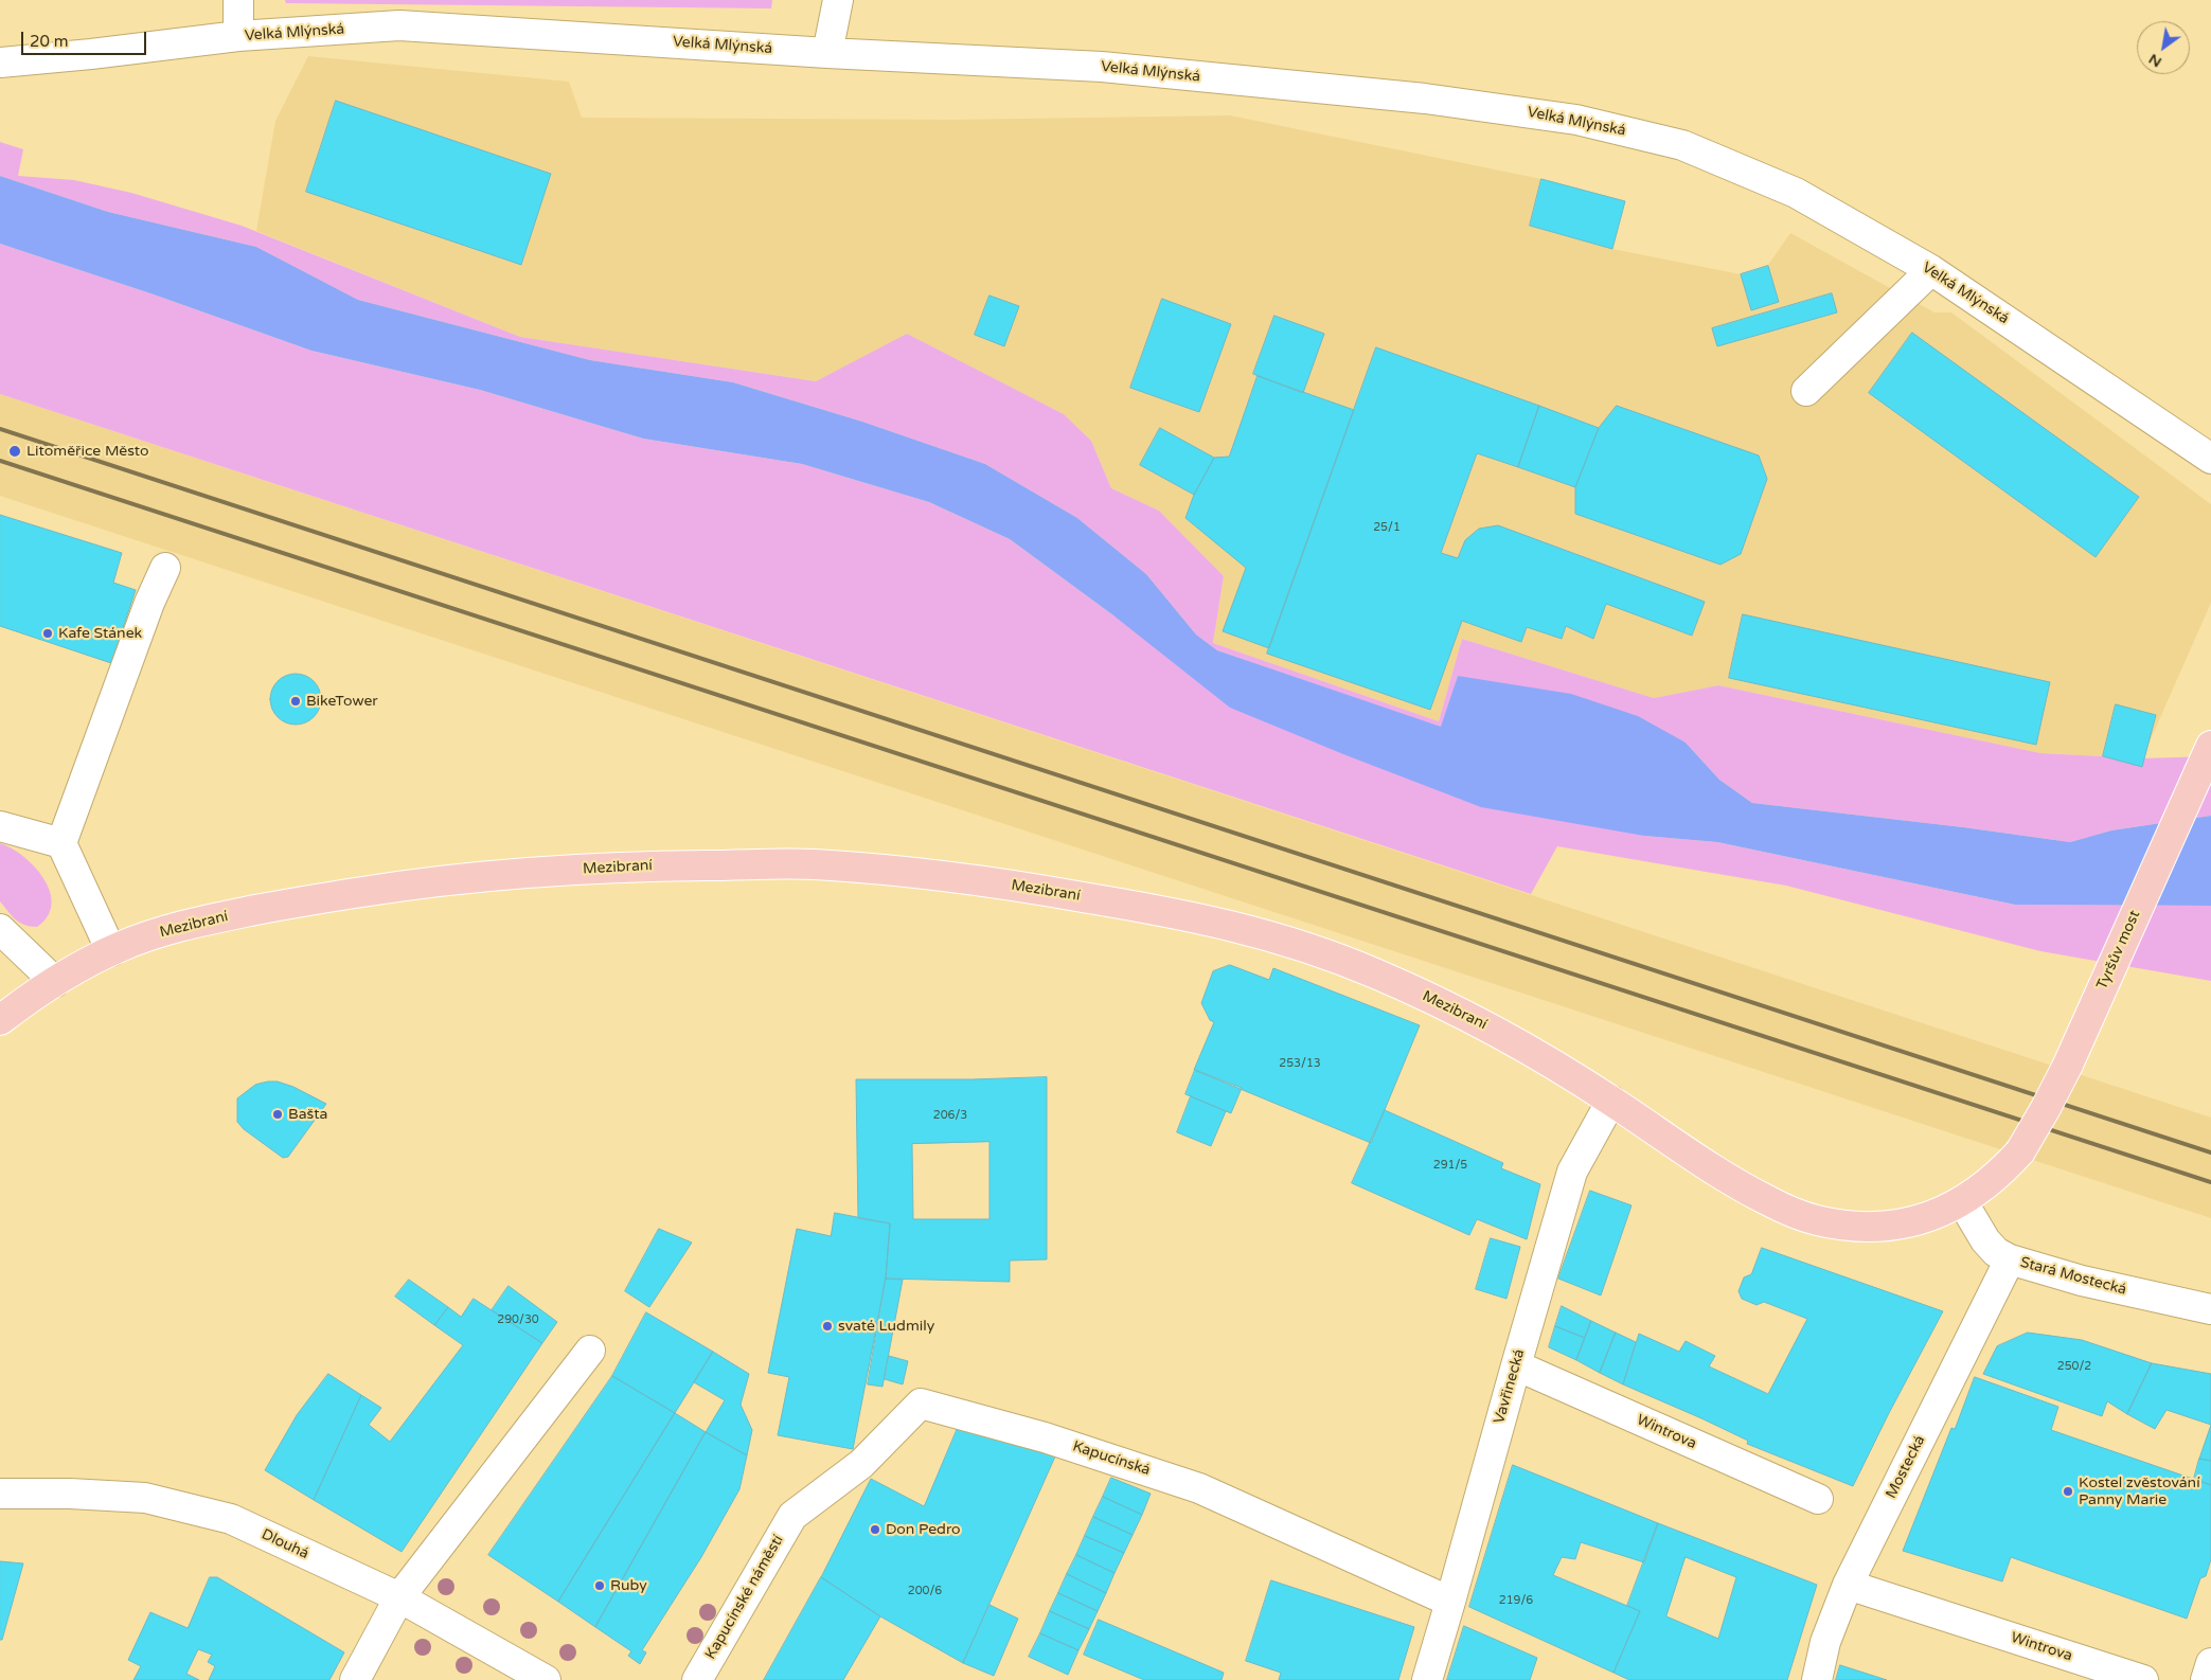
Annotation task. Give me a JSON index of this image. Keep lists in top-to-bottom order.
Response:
{
  "streets": {
    "main road": ["Mezibraní", "Tyršův most"],
    "street": [
      "Velká Mlýnská",
      "Stará Mostecká",
      "Vavřinecká",
      "Wintrova",
      "Kapucínská",
      "Mostecká",
      "Dlouhá",
      "Kapucínské náměstí"
    ]
  },
  "crossings": [
    ["Mezibraní", "Tyršův most"],
    ["Mezibraní", "Stará Mostecká"],
    ["Mezibraní", "Vavřinecká"],
    ["Stará Mostecká", "Mostecká"],
    ["Vavřinecká", "Wintrova"],
    ["Vavřinecká", "Kapucínská"],
    ["Wintrova", "Mostecká"],
    ["Kapucínská", "Kapucínské náměstí"]
  ],
  "places": [
    "Litoměřice Město",
    "Kafe Stánek",
    "BikeTower",
    "Bašta",
    "svaté Ludmily",
    "Kostel zvěstování Panny Marie",
    "Don Pedro",
    "Ruby"
  ],
  "house_numbers": [
    "25/1",
    "253/13",
    "206/3",
    "291/5",
    "290/30",
    "250/2",
    "200/6",
    "219/6"
  ],
  "scale_bar": "20 m",
  "north": "bottom left"
}
